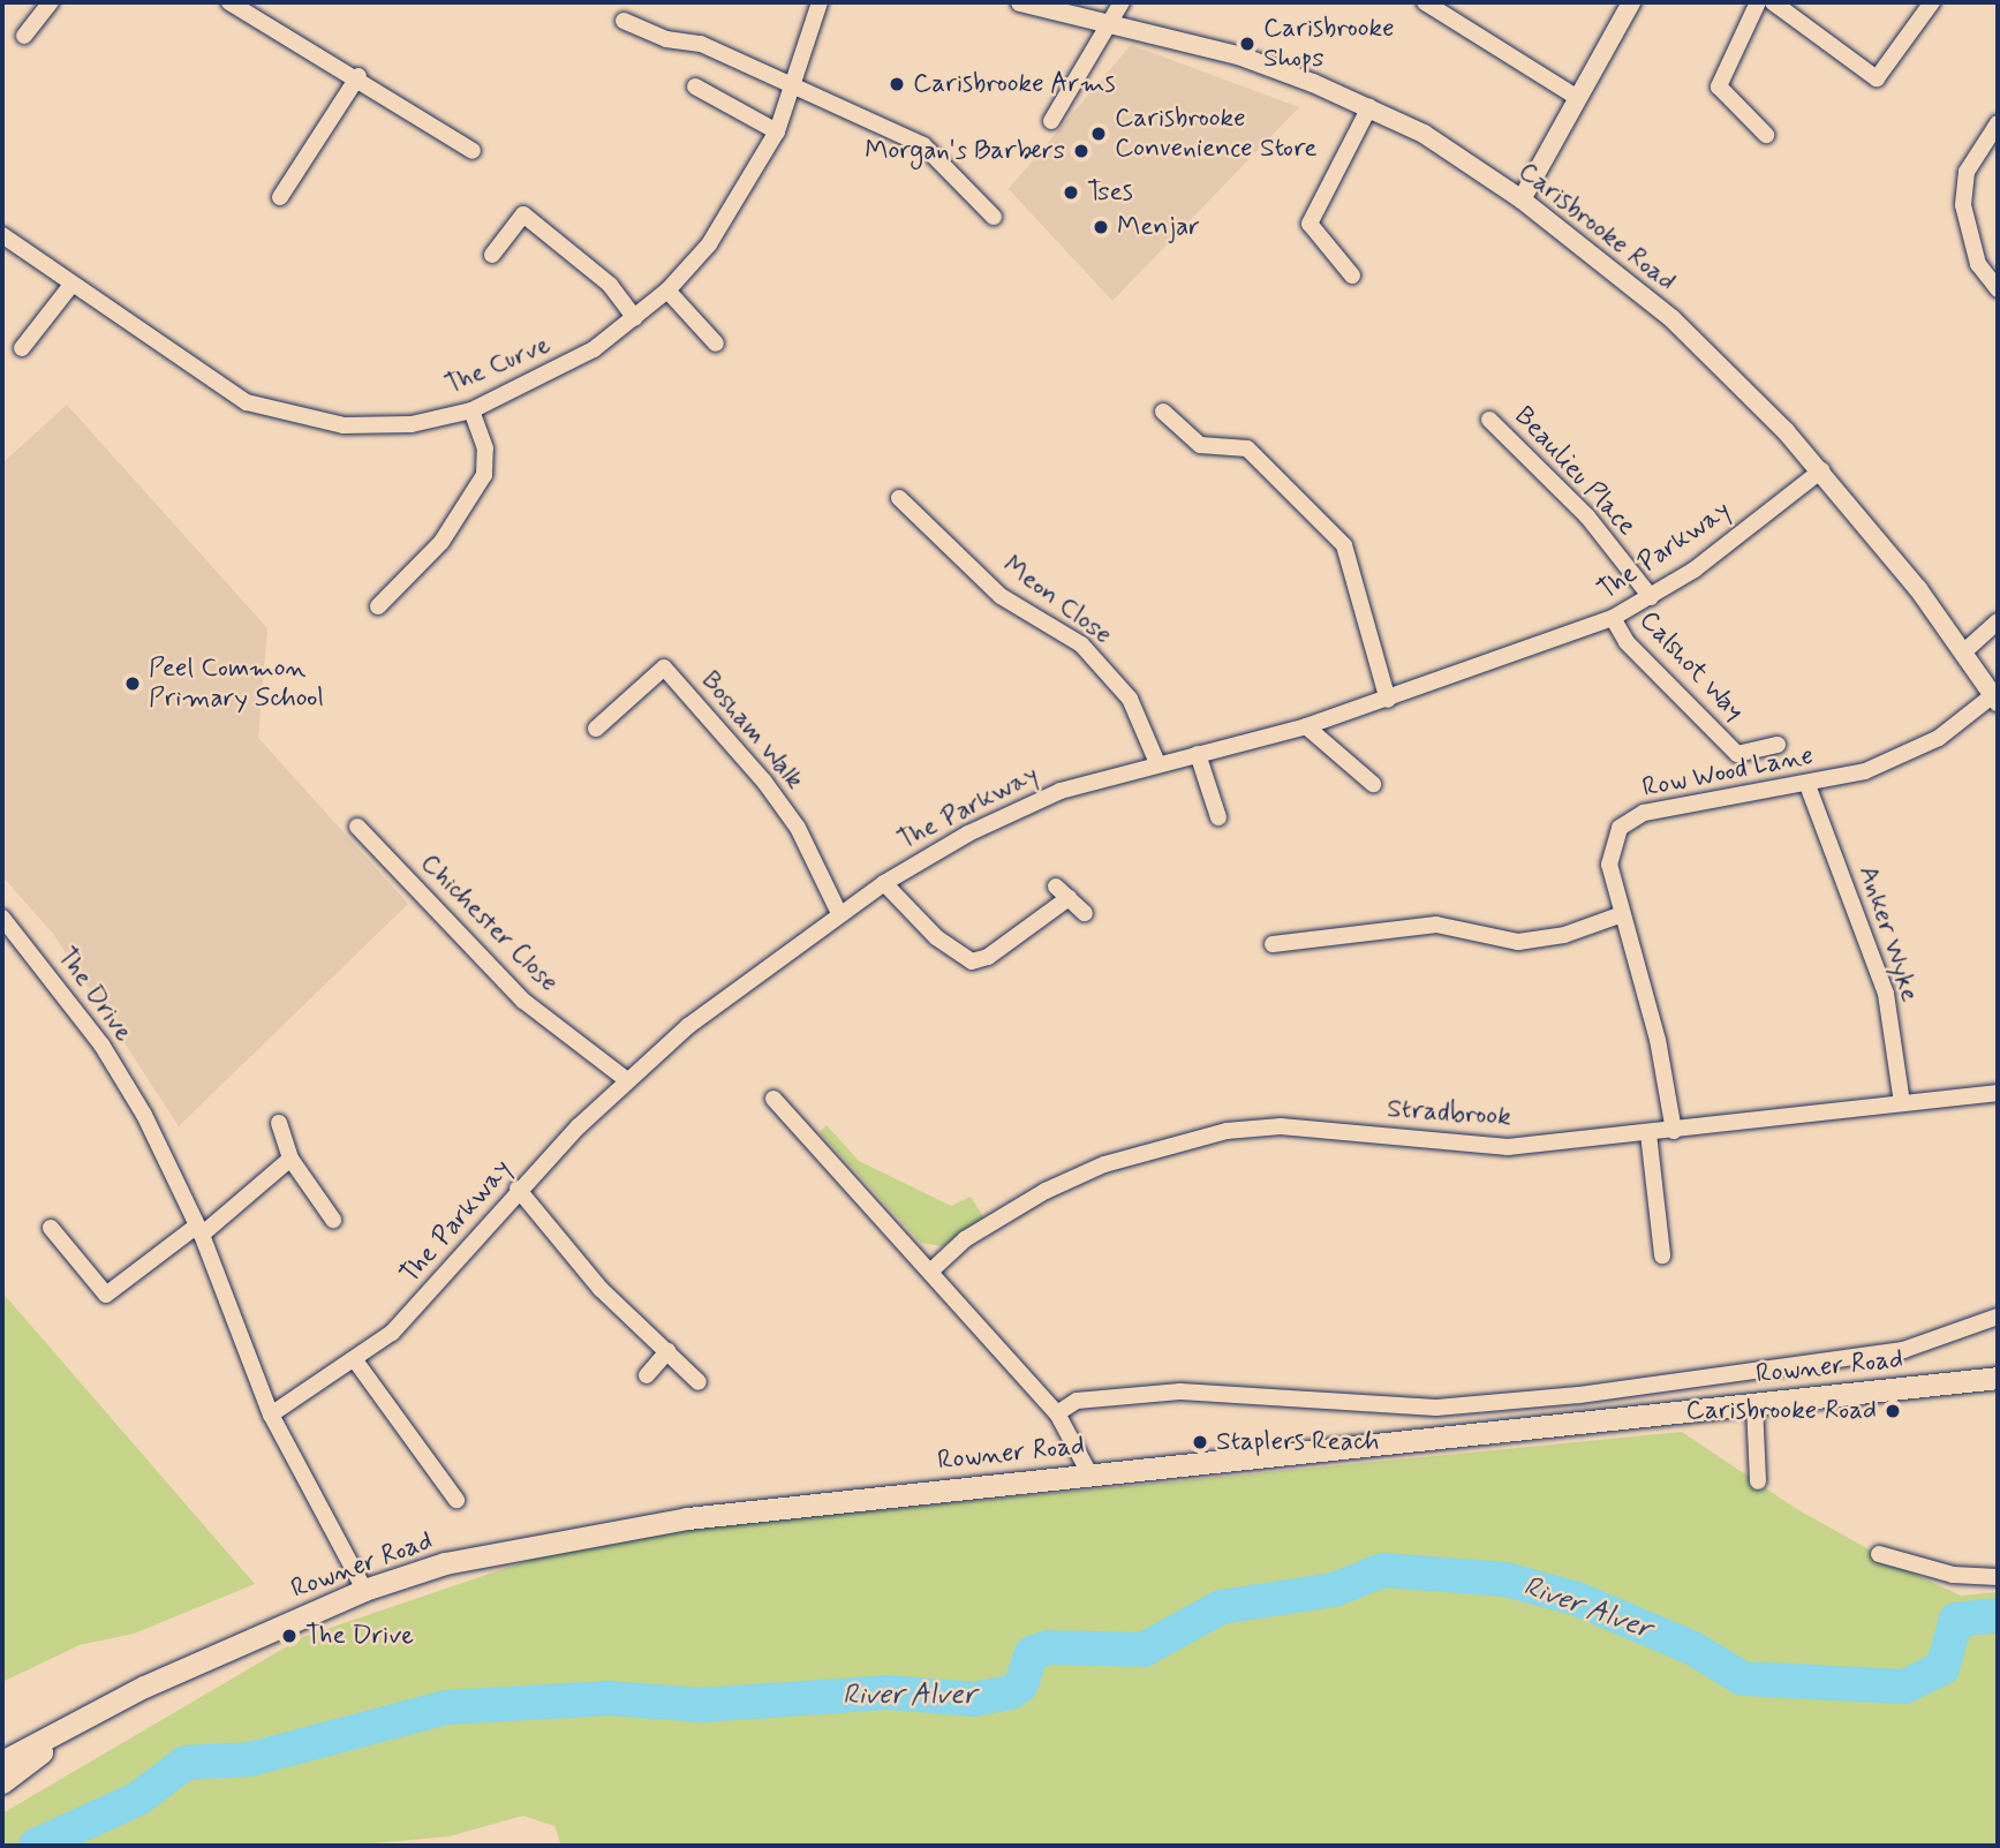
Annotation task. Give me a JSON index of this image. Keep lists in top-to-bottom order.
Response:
{
  "streets": {
    "main road": ["Rowner Road"],
    "street": [
      "Carisbrooke Road",
      "The Curve",
      "Beaulieu Place",
      "The Parkway",
      "Meon Close",
      "Calshot Way",
      "Bosham Walk",
      "Row Wood Lane",
      "Chichester Close",
      "Anker Wyke",
      "The Drive",
      "Stradbrook"
    ]
  },
  "crossings": [
    ["Carisbrooke Road", "The Parkway"],
    ["Carisbrooke Road", "Row Wood Lane"],
    ["Beaulieu Place", "The Parkway"],
    ["The Parkway", "Meon Close"],
    ["The Parkway", "Calshot Way"],
    ["The Parkway", "Bosham Walk"],
    ["The Parkway", "Chichester Close"],
    ["The Parkway", "The Drive"],
    ["Row Wood Lane", "Anker Wyke"],
    ["Row Wood Lane", "Stradbrook"],
    ["Anker Wyke", "Stradbrook"],
    ["The Drive", "Rowner Road"]
  ],
  "water": ["River Alver"],
  "places": [
    "Carisbrooke Shops",
    "Carisbrooke Arms",
    "Carisbrooke Convenience Store",
    "Morgan's Barbers",
    "Tses",
    "Menjar",
    "Peel Common Primary School",
    "Carisbrooke Road",
    "Staplers Reach",
    "The Drive"
  ]
}
